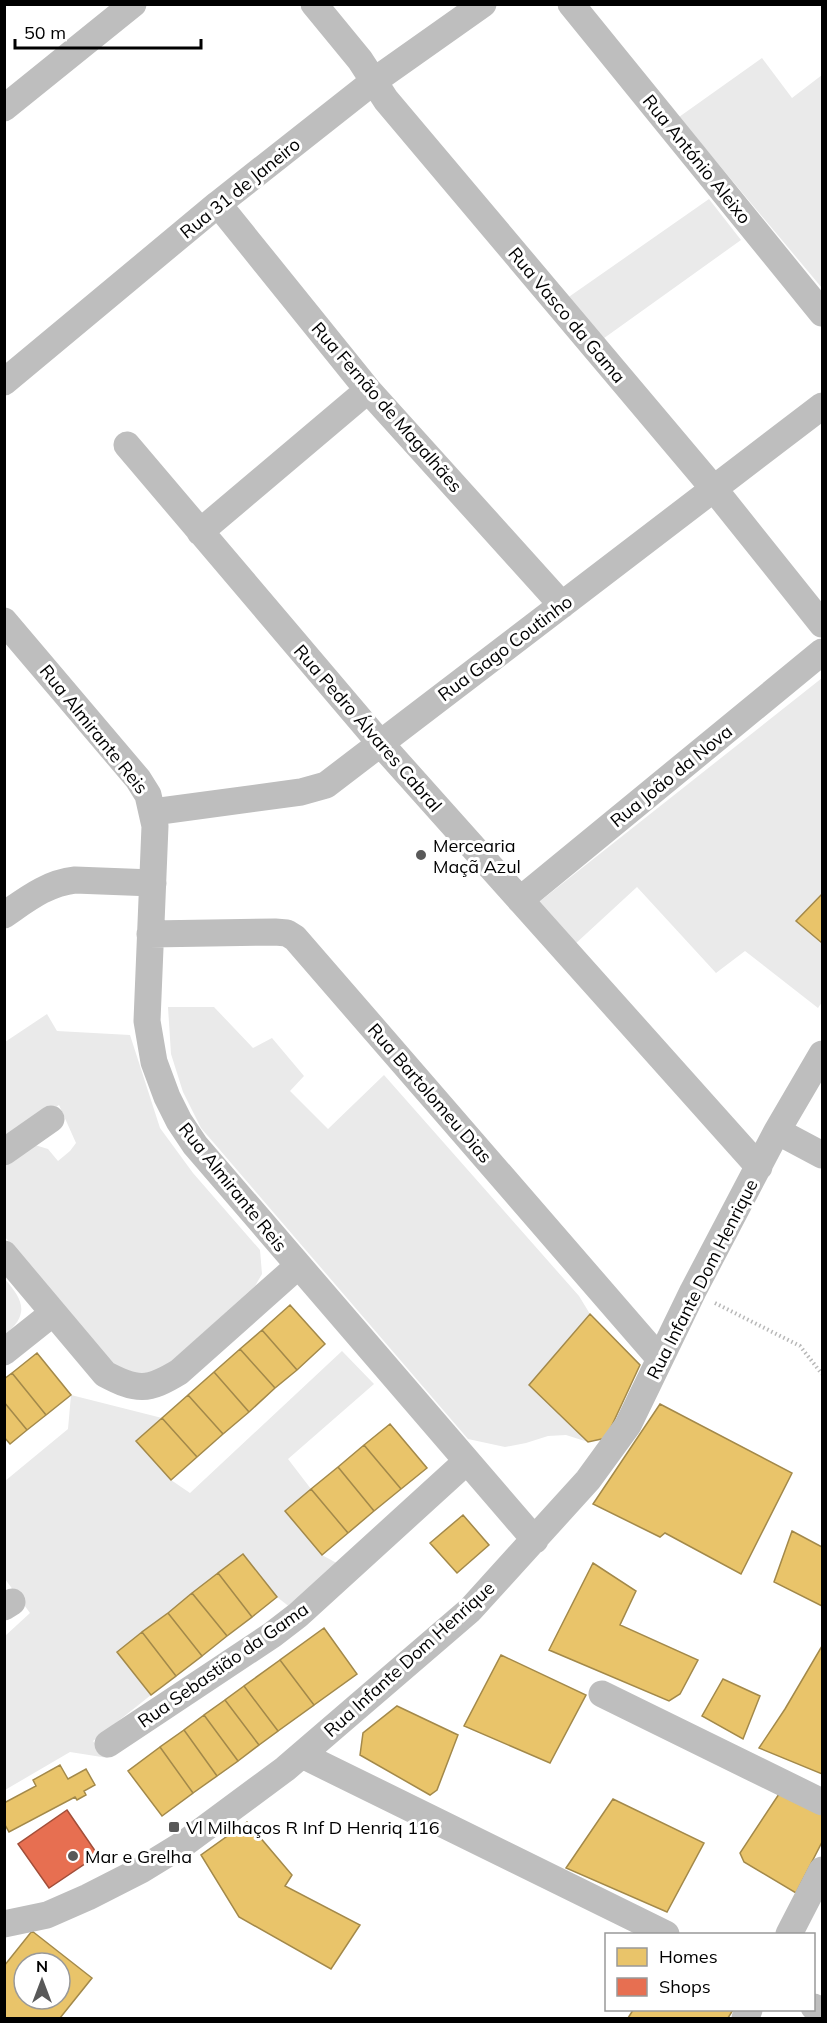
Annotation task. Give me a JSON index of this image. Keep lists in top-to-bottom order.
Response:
{
  "streets": {
    "street": [
      "Rua António Aleixo",
      "Rua 31 de Janeiro",
      "Rua Vasco da Gama",
      "Rua Fernão de Magalhães",
      "Rua Gago Coutinho",
      "Rua Pedro Álvares Cabral",
      "Rua Almirante Reis",
      "Rua João da Nova",
      "Rua Bartolomeu Dias",
      "Rua Infante Dom Henrique",
      "Rua Sebastião da Gama"
    ]
  },
  "crossings": [
    ["Rua 31 de Janeiro", "Rua Vasco da Gama"],
    ["Rua 31 de Janeiro", "Rua Fernão de Magalhães"],
    ["Rua Vasco da Gama", "Rua Gago Coutinho"],
    ["Rua Fernão de Magalhães", "Rua Gago Coutinho"],
    ["Rua Gago Coutinho", "Rua Pedro Álvares Cabral"],
    ["Rua Gago Coutinho", "Rua Almirante Reis"],
    ["Rua Pedro Álvares Cabral", "Rua João da Nova"],
    ["Rua Pedro Álvares Cabral", "Rua Infante Dom Henrique"],
    ["Rua Almirante Reis", "Rua Bartolomeu Dias"],
    ["Rua Almirante Reis", "Rua Infante Dom Henrique"],
    ["Rua Almirante Reis", "Rua Sebastião da Gama"],
    ["Rua Bartolomeu Dias", "Rua Infante Dom Henrique"]
  ],
  "places": {
    "other": ["Mercearia Maçã Azul", "Mar e Grelha"],
    "transit": ["Vl Milhaços R Inf D Henriq 116"]
  },
  "legend": ["Homes", "Shops"],
  "scale_bar": "50 m",
  "north": "top"
}
